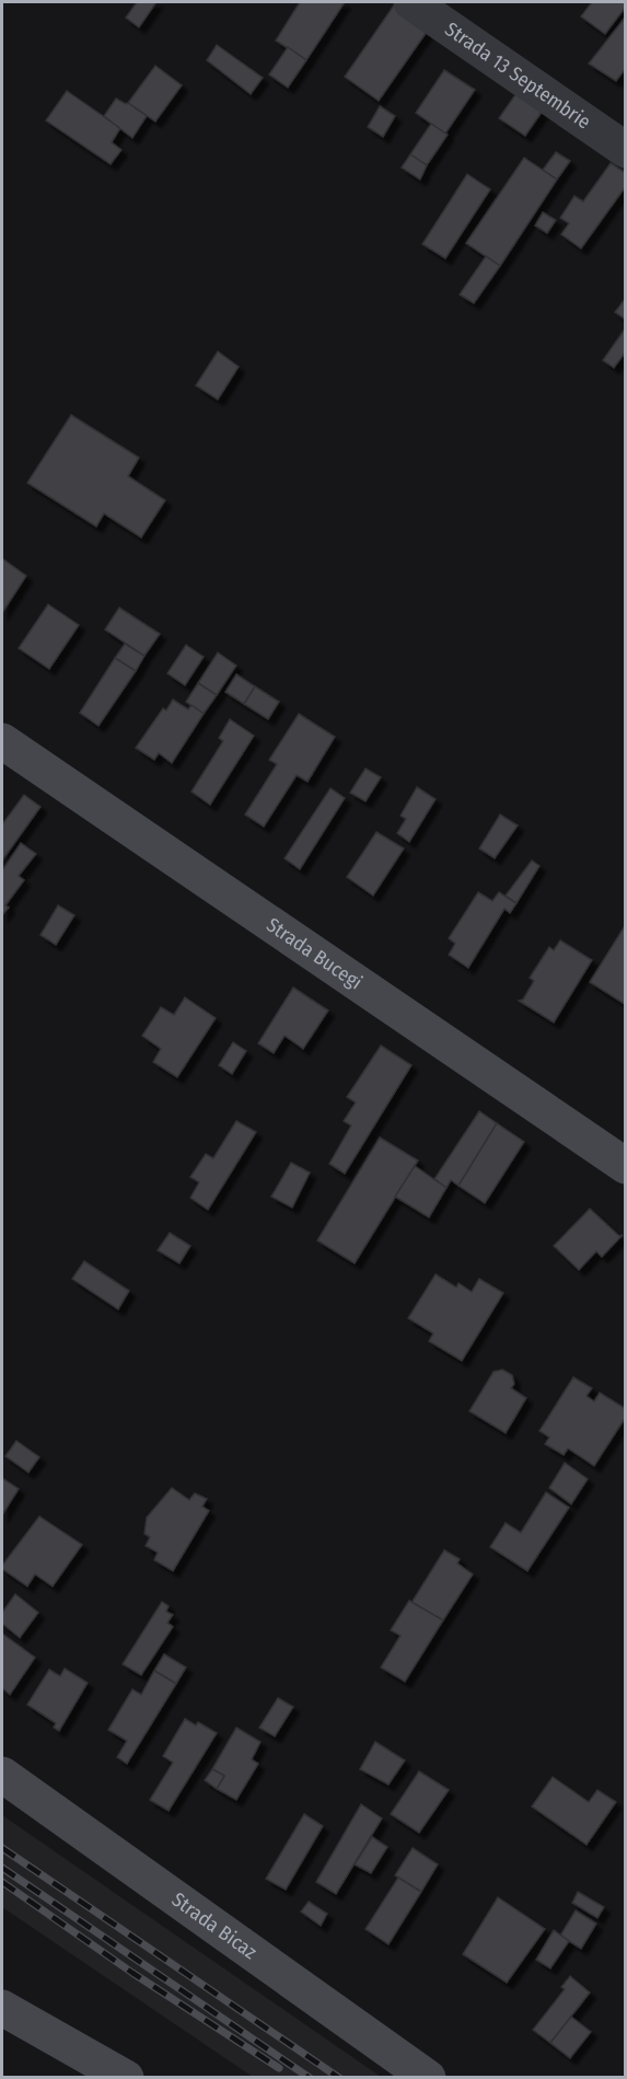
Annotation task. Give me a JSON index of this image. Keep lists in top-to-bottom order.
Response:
{
  "streets": {
    "street": ["Strada 13 Septembrie", "Strada Bucegi", "Strada Bicaz"]
  }
}
